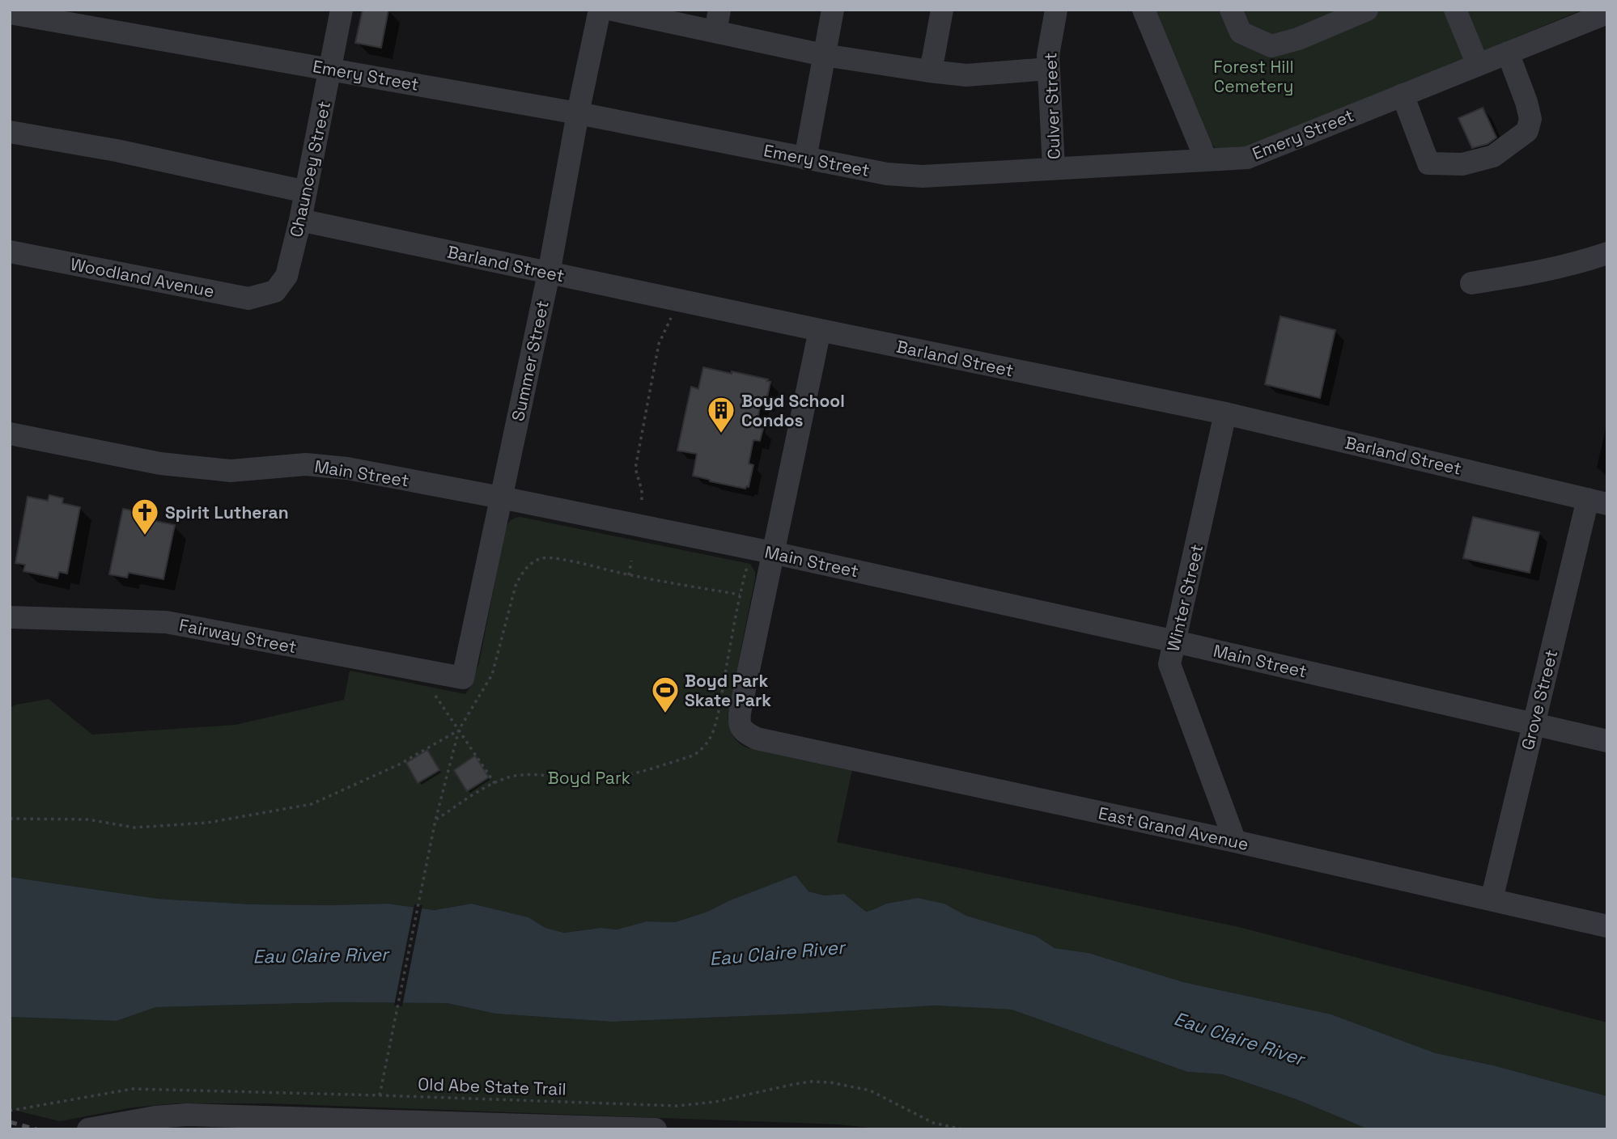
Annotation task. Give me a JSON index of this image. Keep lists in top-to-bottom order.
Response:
{
  "streets": {
    "street": [
      "Emery Street",
      "Culver Street",
      "Chauncey Street",
      "Barland Street",
      "Woodland Avenue",
      "Summer Street",
      "Main Street",
      "Winter Street",
      "Fairway Street",
      "Grove Street",
      "East Grand Avenue"
    ],
    "path": ["Old Abe State Trail"]
  },
  "crossings": [
    ["Emery Street", "Culver Street"],
    ["Emery Street", "Chauncey Street"],
    ["Emery Street", "Summer Street"],
    ["Chauncey Street", "Barland Street"],
    ["Chauncey Street", "Woodland Avenue"],
    ["Barland Street", "Summer Street"],
    ["Barland Street", "Winter Street"],
    ["Barland Street", "Grove Street"],
    ["Summer Street", "Main Street"],
    ["Summer Street", "Fairway Street"],
    ["Main Street", "Winter Street"],
    ["Main Street", "Grove Street"],
    ["Main Street", "East Grand Avenue"],
    ["Winter Street", "East Grand Avenue"],
    ["Grove Street", "East Grand Avenue"]
  ],
  "water": ["Eau Claire River"],
  "parks": ["Forest Hill Cemetery", "Boyd Park"],
  "places": {
    "building": ["Boyd School Condos"],
    "church": ["Spirit Lutheran"],
    "sports": ["Boyd Park Skate Park"]
  }
}
